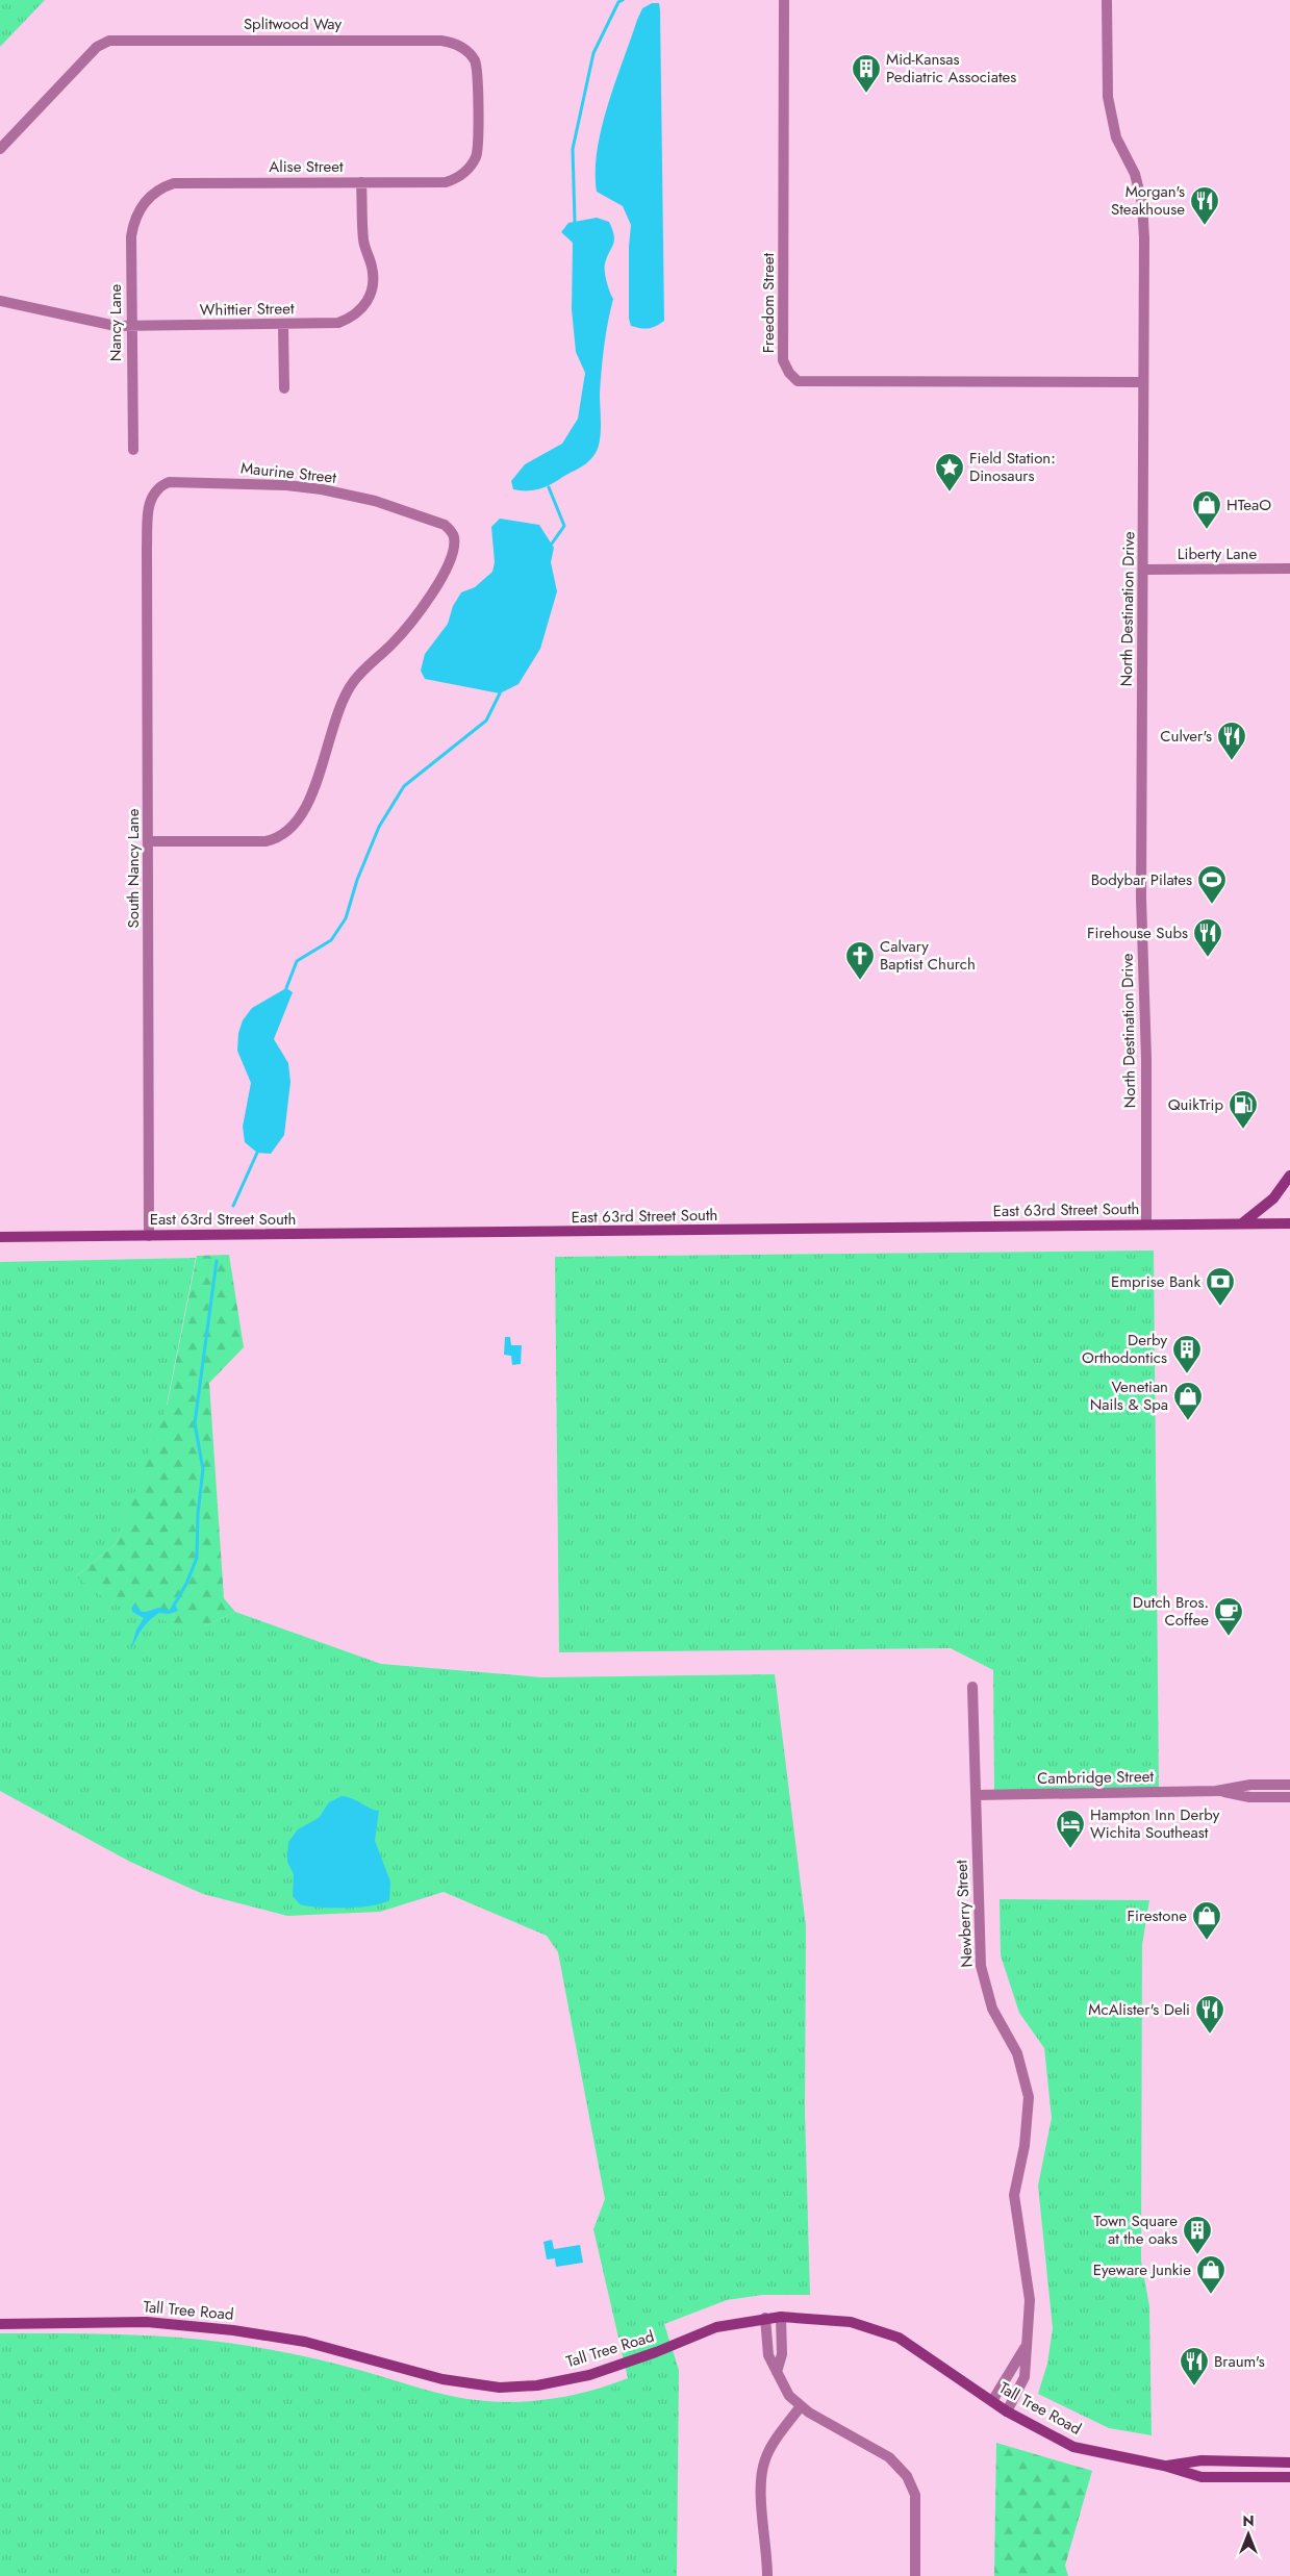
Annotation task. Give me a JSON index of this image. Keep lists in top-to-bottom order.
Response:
{
  "streets": {
    "street": [
      "Splitwood Way",
      "Alise Street",
      "Freedom Street",
      "Whittier Street",
      "Nancy Lane",
      "Maurine Street",
      "Liberty Lane",
      "North Destination Drive",
      "South Nancy Lane",
      "East 63rd Street South",
      "Cambridge Street",
      "Newberry Street",
      "Tall Tree Road"
    ]
  },
  "crossings": [
    ["Splitwood Way", "Alise Street"],
    ["Alise Street", "Whittier Street"],
    ["Alise Street", "Nancy Lane"],
    ["Freedom Street", "North Destination Drive"],
    ["Whittier Street", "Nancy Lane"],
    ["Maurine Street", "South Nancy Lane"],
    ["Liberty Lane", "North Destination Drive"],
    ["North Destination Drive", "East 63rd Street South"],
    ["South Nancy Lane", "East 63rd Street South"],
    ["Cambridge Street", "Newberry Street"],
    ["Newberry Street", "Tall Tree Road"]
  ],
  "places": {
    "building": ["Mid-Kansas Pediatric Associates", "Derby Orthodontics", "Town Square at the oaks"],
    "restaurant": [
      "Morgan's Steakhouse",
      "Culver's",
      "Firehouse Subs",
      "McAlister's Deli",
      "Braum's"
    ],
    "place": ["Field Station: Dinosaurs"],
    "shop": [
      "HTeaO",
      "Venetian Nails & Spa",
      "Firestone",
      "Eyeware Junkie"
    ],
    "sports": ["Bodybar Pilates"],
    "church": ["Calvary Baptist Church"],
    "fuel station": ["QuikTrip"],
    "bank": ["Emprise Bank"],
    "cafe": ["Dutch Bros. Coffee"],
    "hotel": ["Hampton Inn Derby Wichita Southeast"]
  },
  "north": "top"
}
